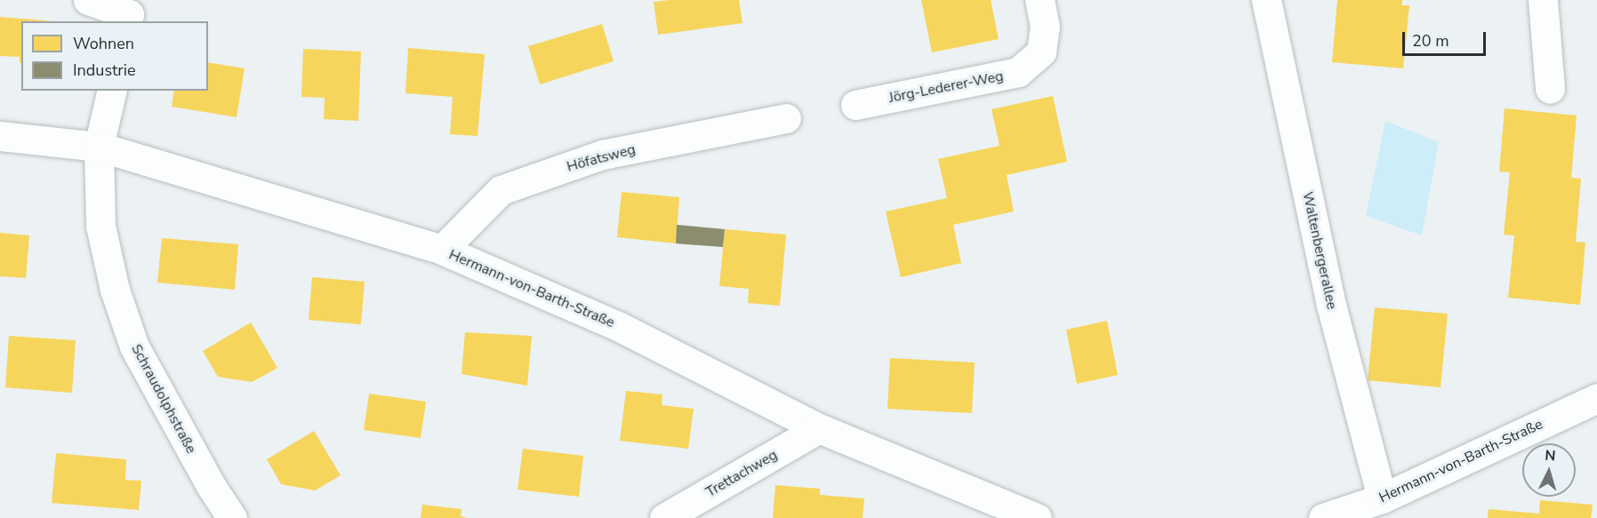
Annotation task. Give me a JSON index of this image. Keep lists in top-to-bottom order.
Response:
{
  "streets": {
    "street": [
      "Jörg-Lederer-Weg",
      "Höfatsweg",
      "Waltenbergerallee",
      "Hermann-von-Barth-Straße",
      "Schraudolphstraße",
      "Trettachweg"
    ]
  },
  "crossings": [
    ["Höfatsweg", "Hermann-von-Barth-Straße"],
    ["Waltenbergerallee", "Hermann-von-Barth-Straße"],
    ["Hermann-von-Barth-Straße", "Schraudolphstraße"],
    ["Hermann-von-Barth-Straße", "Trettachweg"]
  ],
  "legend": ["Wohnen", "Industrie"],
  "scale_bar": "20 m",
  "north": "top"
}
